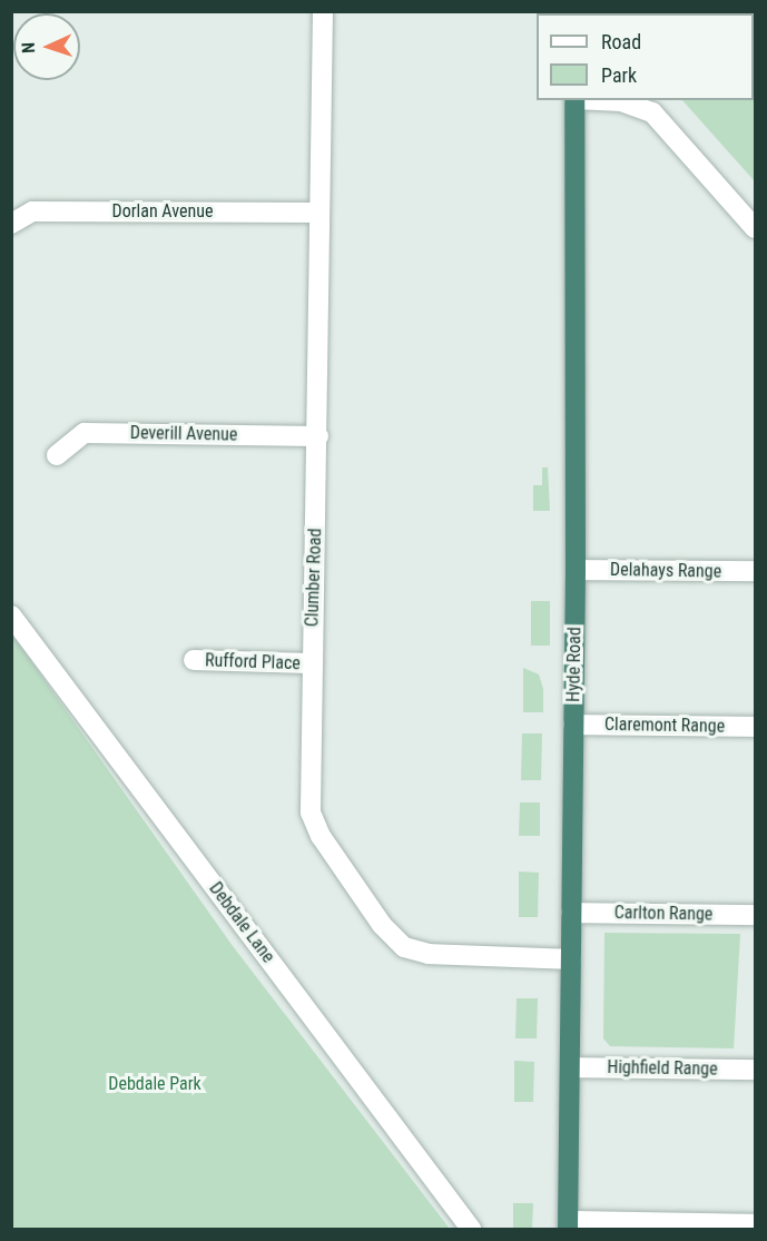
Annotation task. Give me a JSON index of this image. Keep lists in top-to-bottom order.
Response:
{
  "streets": {
    "highway": ["Hyde Road"],
    "street": [
      "Dorlan Avenue",
      "Deverill Avenue",
      "Delahays Range",
      "Clumber Road",
      "Rufford Place",
      "Claremont Range",
      "Carlton Range",
      "Debdale Lane",
      "Highfield Range"
    ]
  },
  "crossings": [
    ["Dorlan Avenue", "Clumber Road"],
    ["Deverill Avenue", "Clumber Road"],
    ["Delahays Range", "Hyde Road"],
    ["Clumber Road", "Rufford Place"],
    ["Clumber Road", "Hyde Road"],
    ["Hyde Road", "Claremont Range"],
    ["Hyde Road", "Carlton Range"],
    ["Hyde Road", "Highfield Range"]
  ],
  "parks": ["Debdale Park"],
  "legend": ["Road", "Park"],
  "north": "left"
}
